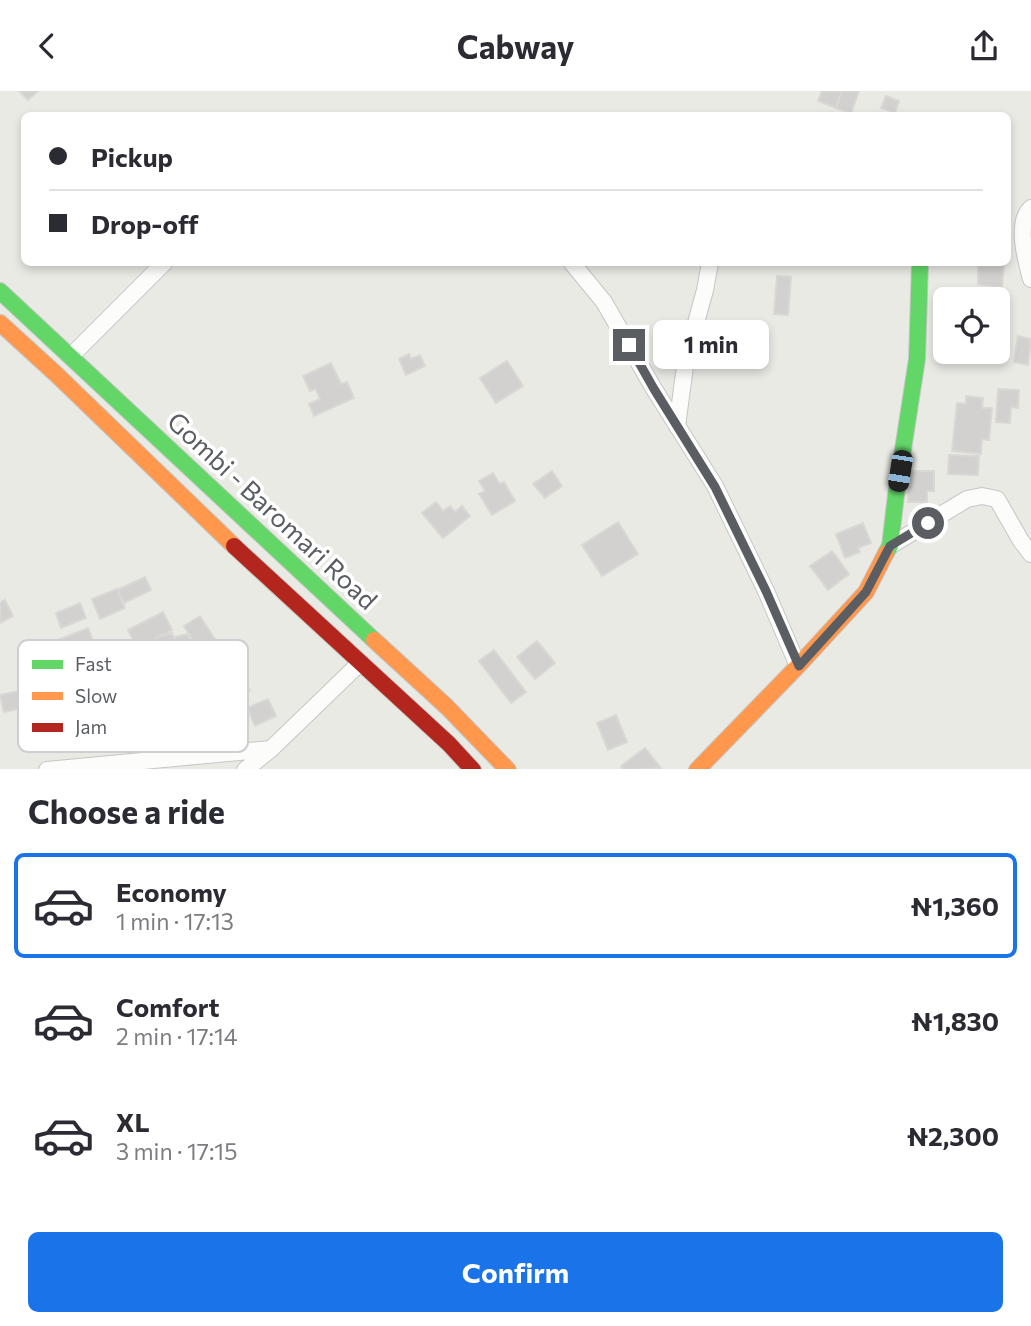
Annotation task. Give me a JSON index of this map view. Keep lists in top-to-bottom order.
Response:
{
  "streets": {
    "main road": ["Gombi - Baromari Road"]
  },
  "legend": ["Fast", "Slow", "Jam"],
  "page": {
    "header": "Cabway",
    "banner": ["Pickup", "Drop-off"],
    "bubble": "1 min",
    "heading": "Choose a ride",
    "list": [
      {
        "name": "Economy",
        "note": "1 min · 17:13",
        "value": "₦1,360"
      },
      {
        "name": "Comfort",
        "note": "2 min · 17:14",
        "value": "₦1,830"
      },
      {
        "name": "XL",
        "note": "3 min · 17:15",
        "value": "₦2,300"
      }
    ],
    "buttons": "Confirm"
  }
}
